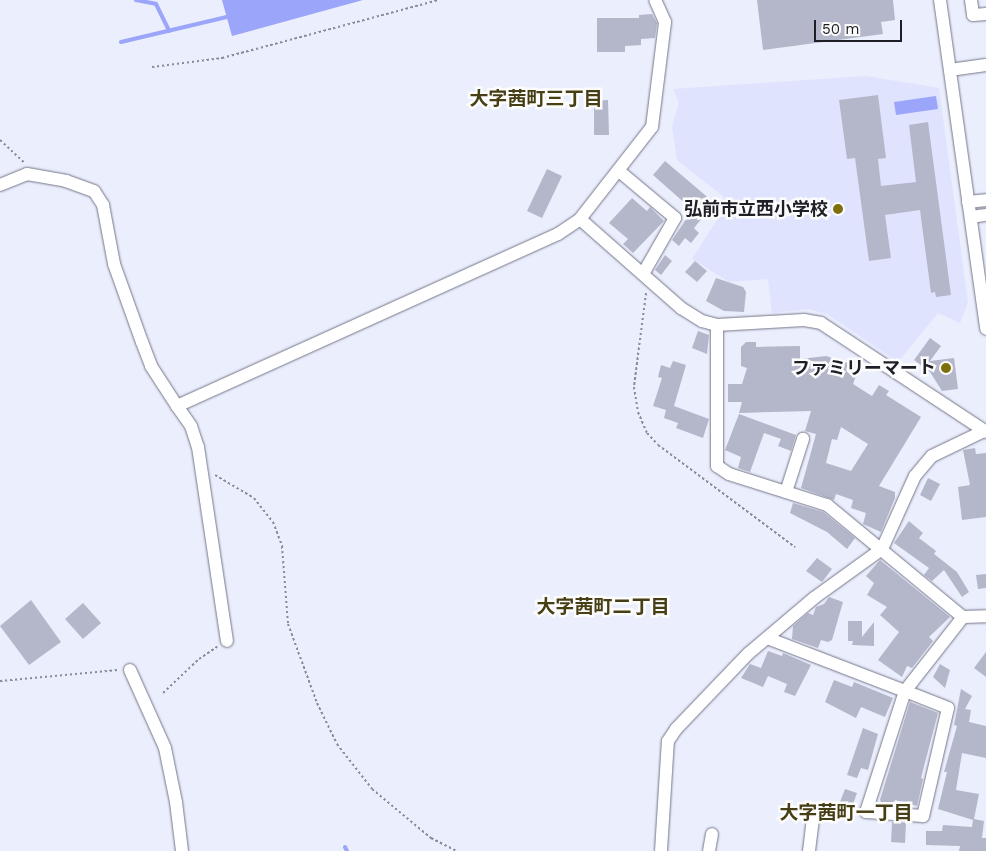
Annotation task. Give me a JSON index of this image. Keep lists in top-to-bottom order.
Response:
{
  "districts": ["大字茜町三丁目", "大字茜町二丁目", "大字茜町一丁目"],
  "places": ["弘前市立西小学校", "ファミリーマート"],
  "scale_bar": "50 m"
}
